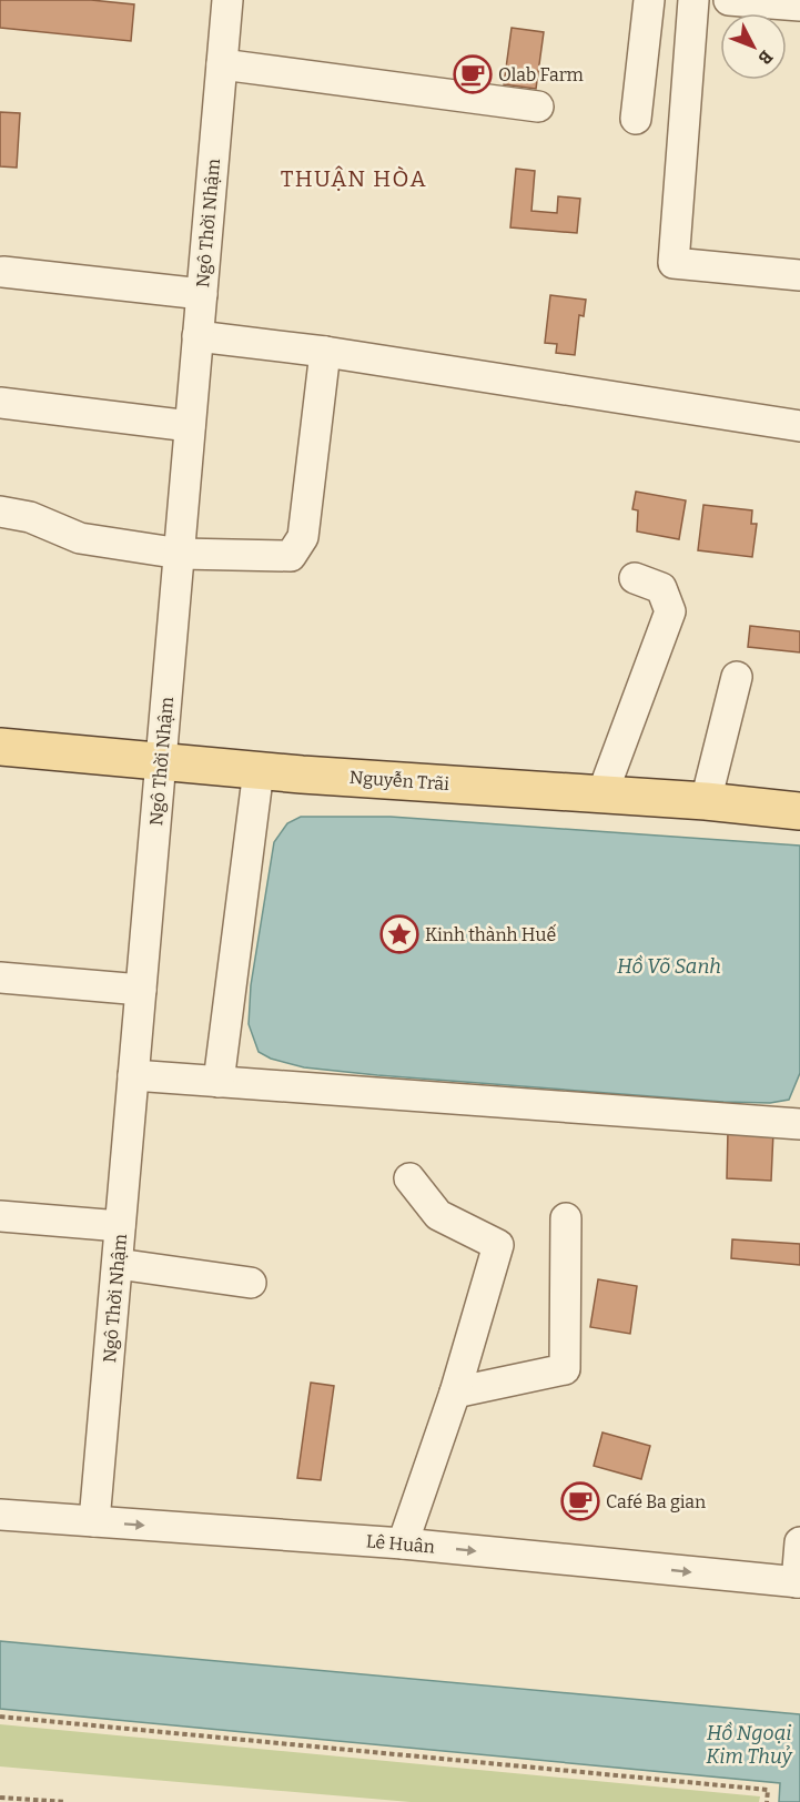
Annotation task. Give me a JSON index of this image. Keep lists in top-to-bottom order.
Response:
{
  "streets": {
    "main road": ["Nguyễn Trãi"],
    "street": ["Ngô Thời Nhậm", "Lê Huân"]
  },
  "crossings": [
    ["Ngô Thời Nhậm", "Nguyễn Trãi"],
    ["Ngô Thời Nhậm", "Lê Huân"]
  ],
  "one_way": ["Lê Huân"],
  "districts": ["THUẬN HÒA"],
  "water": ["Hồ Võ Sanh", "Hồ Ngoại Kim Thuỷ"],
  "places": {
    "cafe": ["Olab Farm", "Café Ba gian"],
    "place": ["Kinh thành Huế"]
  },
  "north": "bottom right"
}
